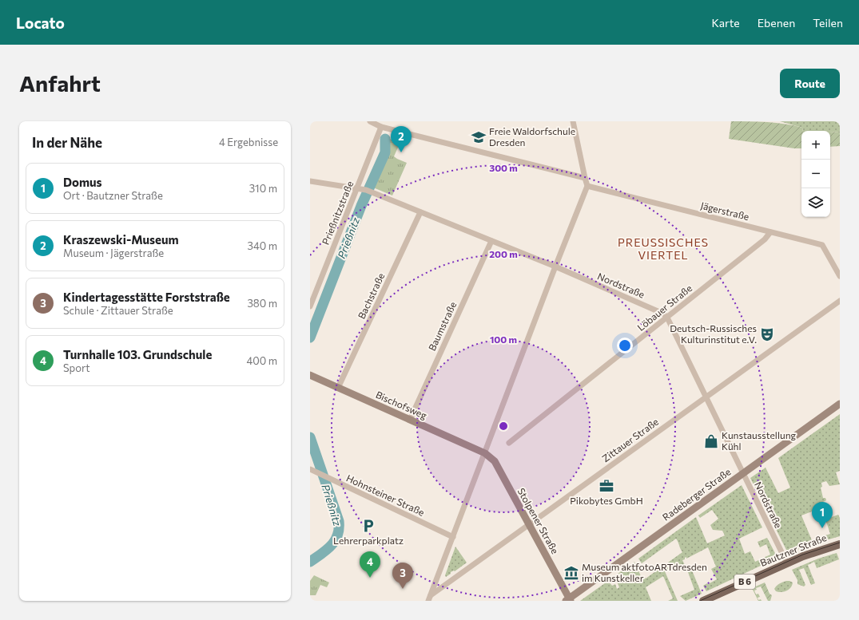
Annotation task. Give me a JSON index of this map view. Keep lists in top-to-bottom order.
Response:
{
  "streets": {
    "main road": ["Bautzner Straße", "B 6"],
    "street": [
      "Jägerstraße",
      "Prießnitzstraße",
      "Nordstraße",
      "Bachstraße",
      "Löbauer Straße",
      "Baumstraße",
      "Bischofsweg",
      "Zittauer Straße",
      "Radeberger Straße",
      "Hohnsteiner Straße",
      "Stolpener Straße"
    ]
  },
  "crossings": [
    ["Jägerstraße", "Löbauer Straße"],
    ["Prießnitzstraße", "Nordstraße"],
    ["Nordstraße", "Bachstraße"],
    ["Nordstraße", "Löbauer Straße"],
    ["Nordstraße", "Baumstraße"],
    ["Nordstraße", "Zittauer Straße"],
    ["Nordstraße", "Radeberger Straße"],
    ["Nordstraße", "Bautzner Straße"],
    ["Bachstraße", "Bischofsweg"],
    ["Baumstraße", "Bischofsweg"],
    ["Bischofsweg", "Stolpener Straße"],
    ["Zittauer Straße", "Stolpener Straße"],
    ["Radeberger Straße", "Stolpener Straße"]
  ],
  "districts": ["PREUSSISCHES VIERTEL"],
  "water": ["Prießnitz"],
  "places": {
    "school or university": ["Freie Waldorfschule Dresden"],
    "theatre": ["Deutsch-Russisches Kulturinstitut e.V."],
    "shop": ["Kunstausstellung Kühl"],
    "office": ["Pikobytes GmbH"],
    "parking": ["Lehrerparkplatz"],
    "museum": ["Museum aktfotoARTdresden im Kunstkeller"]
  },
  "page": {
    "header": "Locato",
    "nav": ["Karte", "Ebenen", "Teilen"],
    "buttons": "Route",
    "title": "Anfahrt",
    "heading": ["In der Nähe", "4 Ergebnisse"],
    "pins": [
      "2",
      "1",
      "4",
      "3"
    ],
    "map_buttons": ["+", "−"],
    "list": [
      {
        "mark": "1",
        "name": "Domus",
        "note": "Ort · Bautzner Straße",
        "value": "310 m"
      },
      {
        "mark": "2",
        "name": "Kraszewski-Museum",
        "note": "Museum · Jägerstraße",
        "value": "340 m"
      },
      {
        "mark": "3",
        "name": "Kindertagesstätte Forststraße",
        "note": "Schule · Zittauer Straße",
        "value": "380 m"
      },
      {
        "mark": "4",
        "name": "Turnhalle 103. Grundschule",
        "note": "Sport",
        "value": "400 m"
      }
    ]
  },
  "rings": ["300 m", "200 m", "100 m"]
}
